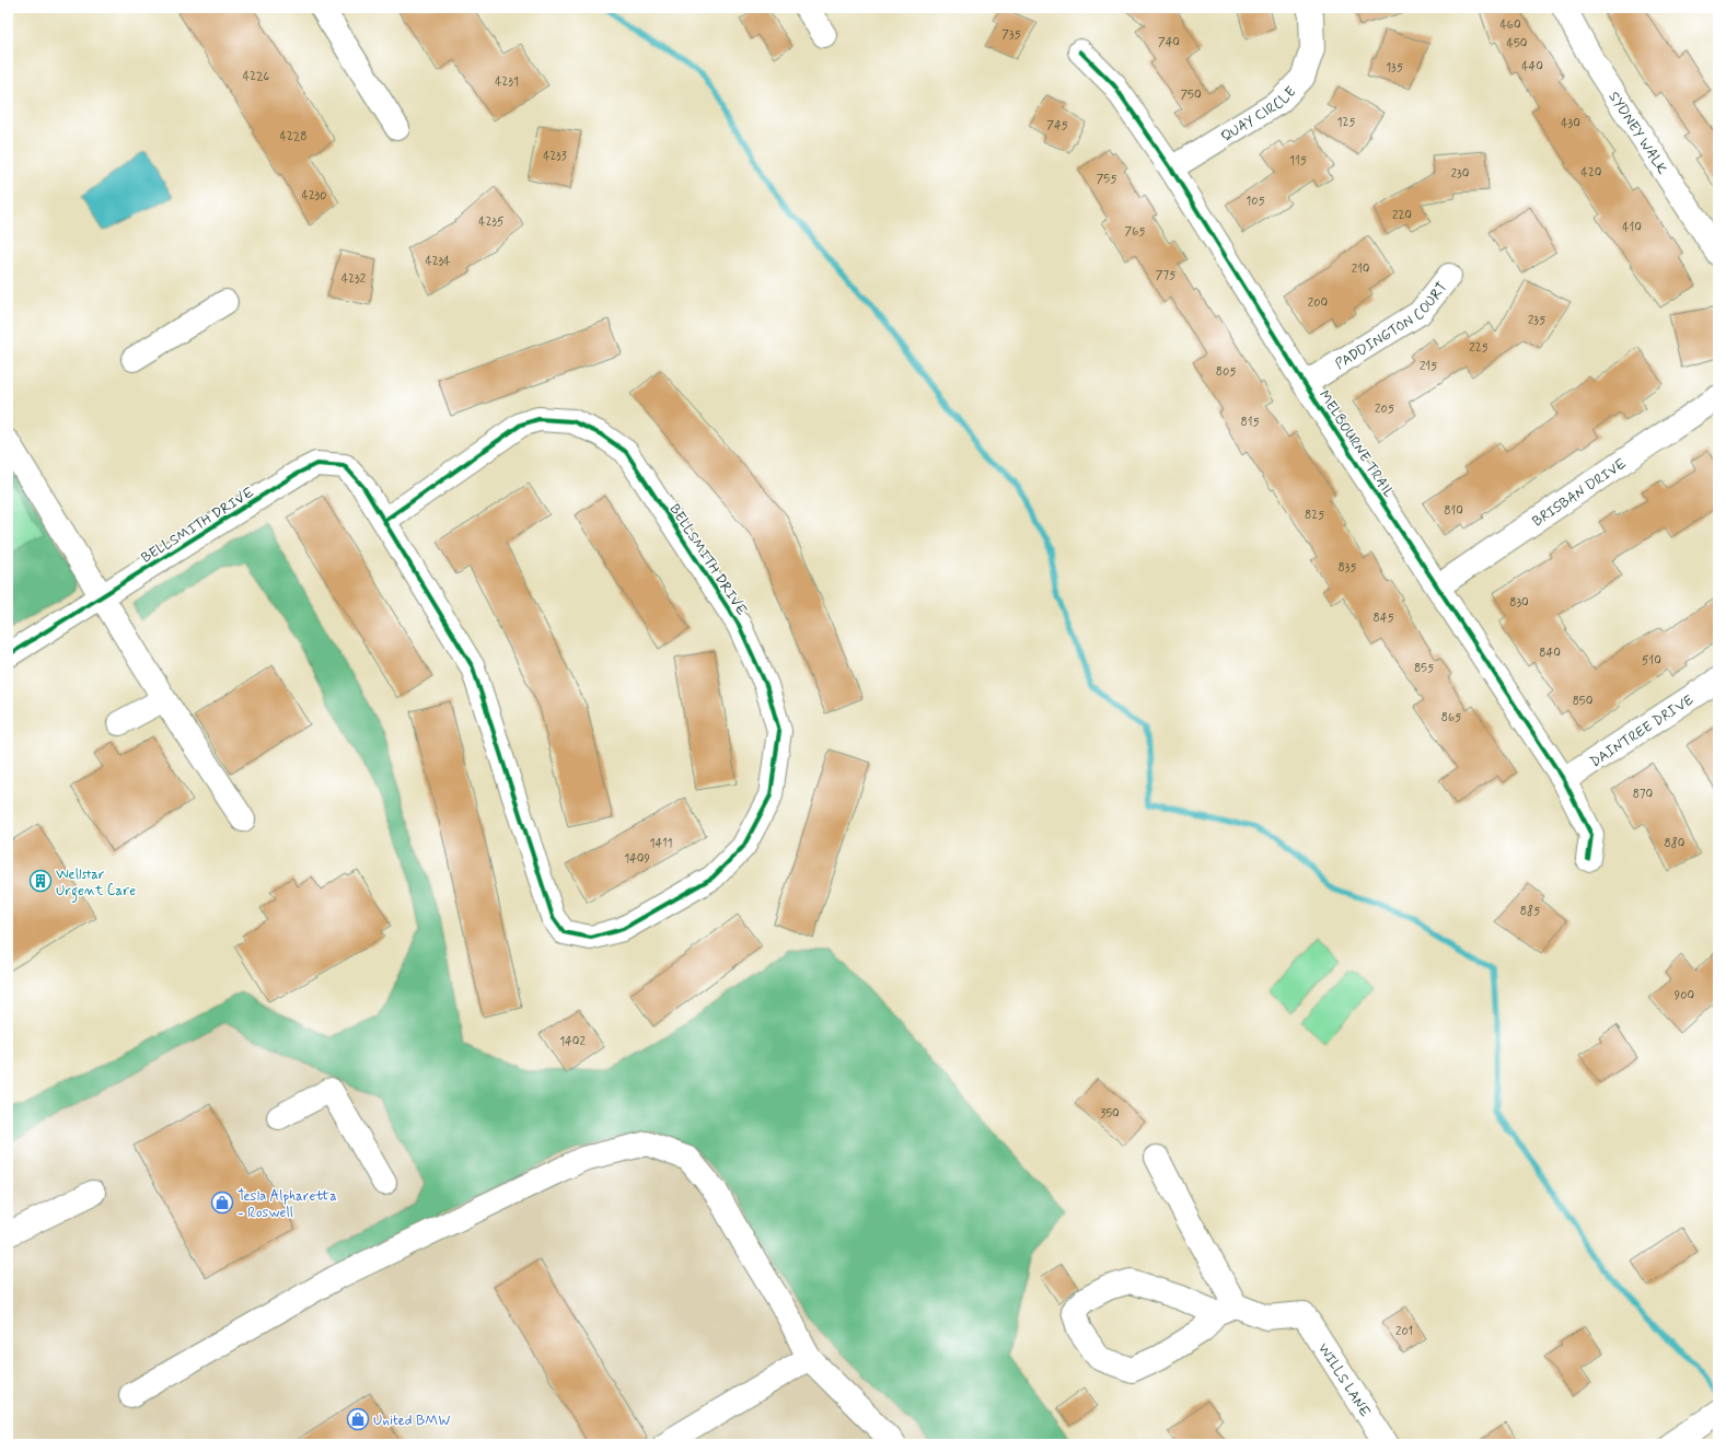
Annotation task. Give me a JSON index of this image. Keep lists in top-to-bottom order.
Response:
{
  "streets": {
    "street": [
      "QUAY CIRCLE",
      "SYDNEY WALK",
      "PADDINGTON COURT",
      "MELBOURNE TRAIL",
      "BRISBAN DRIVE",
      "BELLSMITH DRIVE",
      "DAINTREE DRIVE",
      "WILLS LANE"
    ]
  },
  "crossings": [
    ["QUAY CIRCLE", "MELBOURNE TRAIL"],
    ["PADDINGTON COURT", "MELBOURNE TRAIL"],
    ["MELBOURNE TRAIL", "BRISBAN DRIVE"],
    ["MELBOURNE TRAIL", "DAINTREE DRIVE"]
  ],
  "places": {
    "building": ["Wellstar Urgent Care"],
    "shop": ["Tesla Alpharetta - Roswell", "United BMW"]
  },
  "house_numbers": [
    "460",
    "735",
    "740",
    "450",
    "440",
    "135",
    "4226",
    "4231",
    "750",
    "125",
    "430",
    "745",
    "4228",
    "4233",
    "115",
    "420",
    "230",
    "755",
    "4230",
    "105",
    "220",
    "4235",
    "410",
    "765",
    "4234",
    "210",
    "775",
    "4232",
    "200",
    "235",
    "225",
    "215",
    "805",
    "205",
    "815",
    "810",
    "825",
    "835",
    "830",
    "845",
    "840",
    "510",
    "855",
    "850",
    "865",
    "870",
    "1411",
    "880",
    "1409",
    "885",
    "900",
    "1402",
    "350",
    "201"
  ]
}
